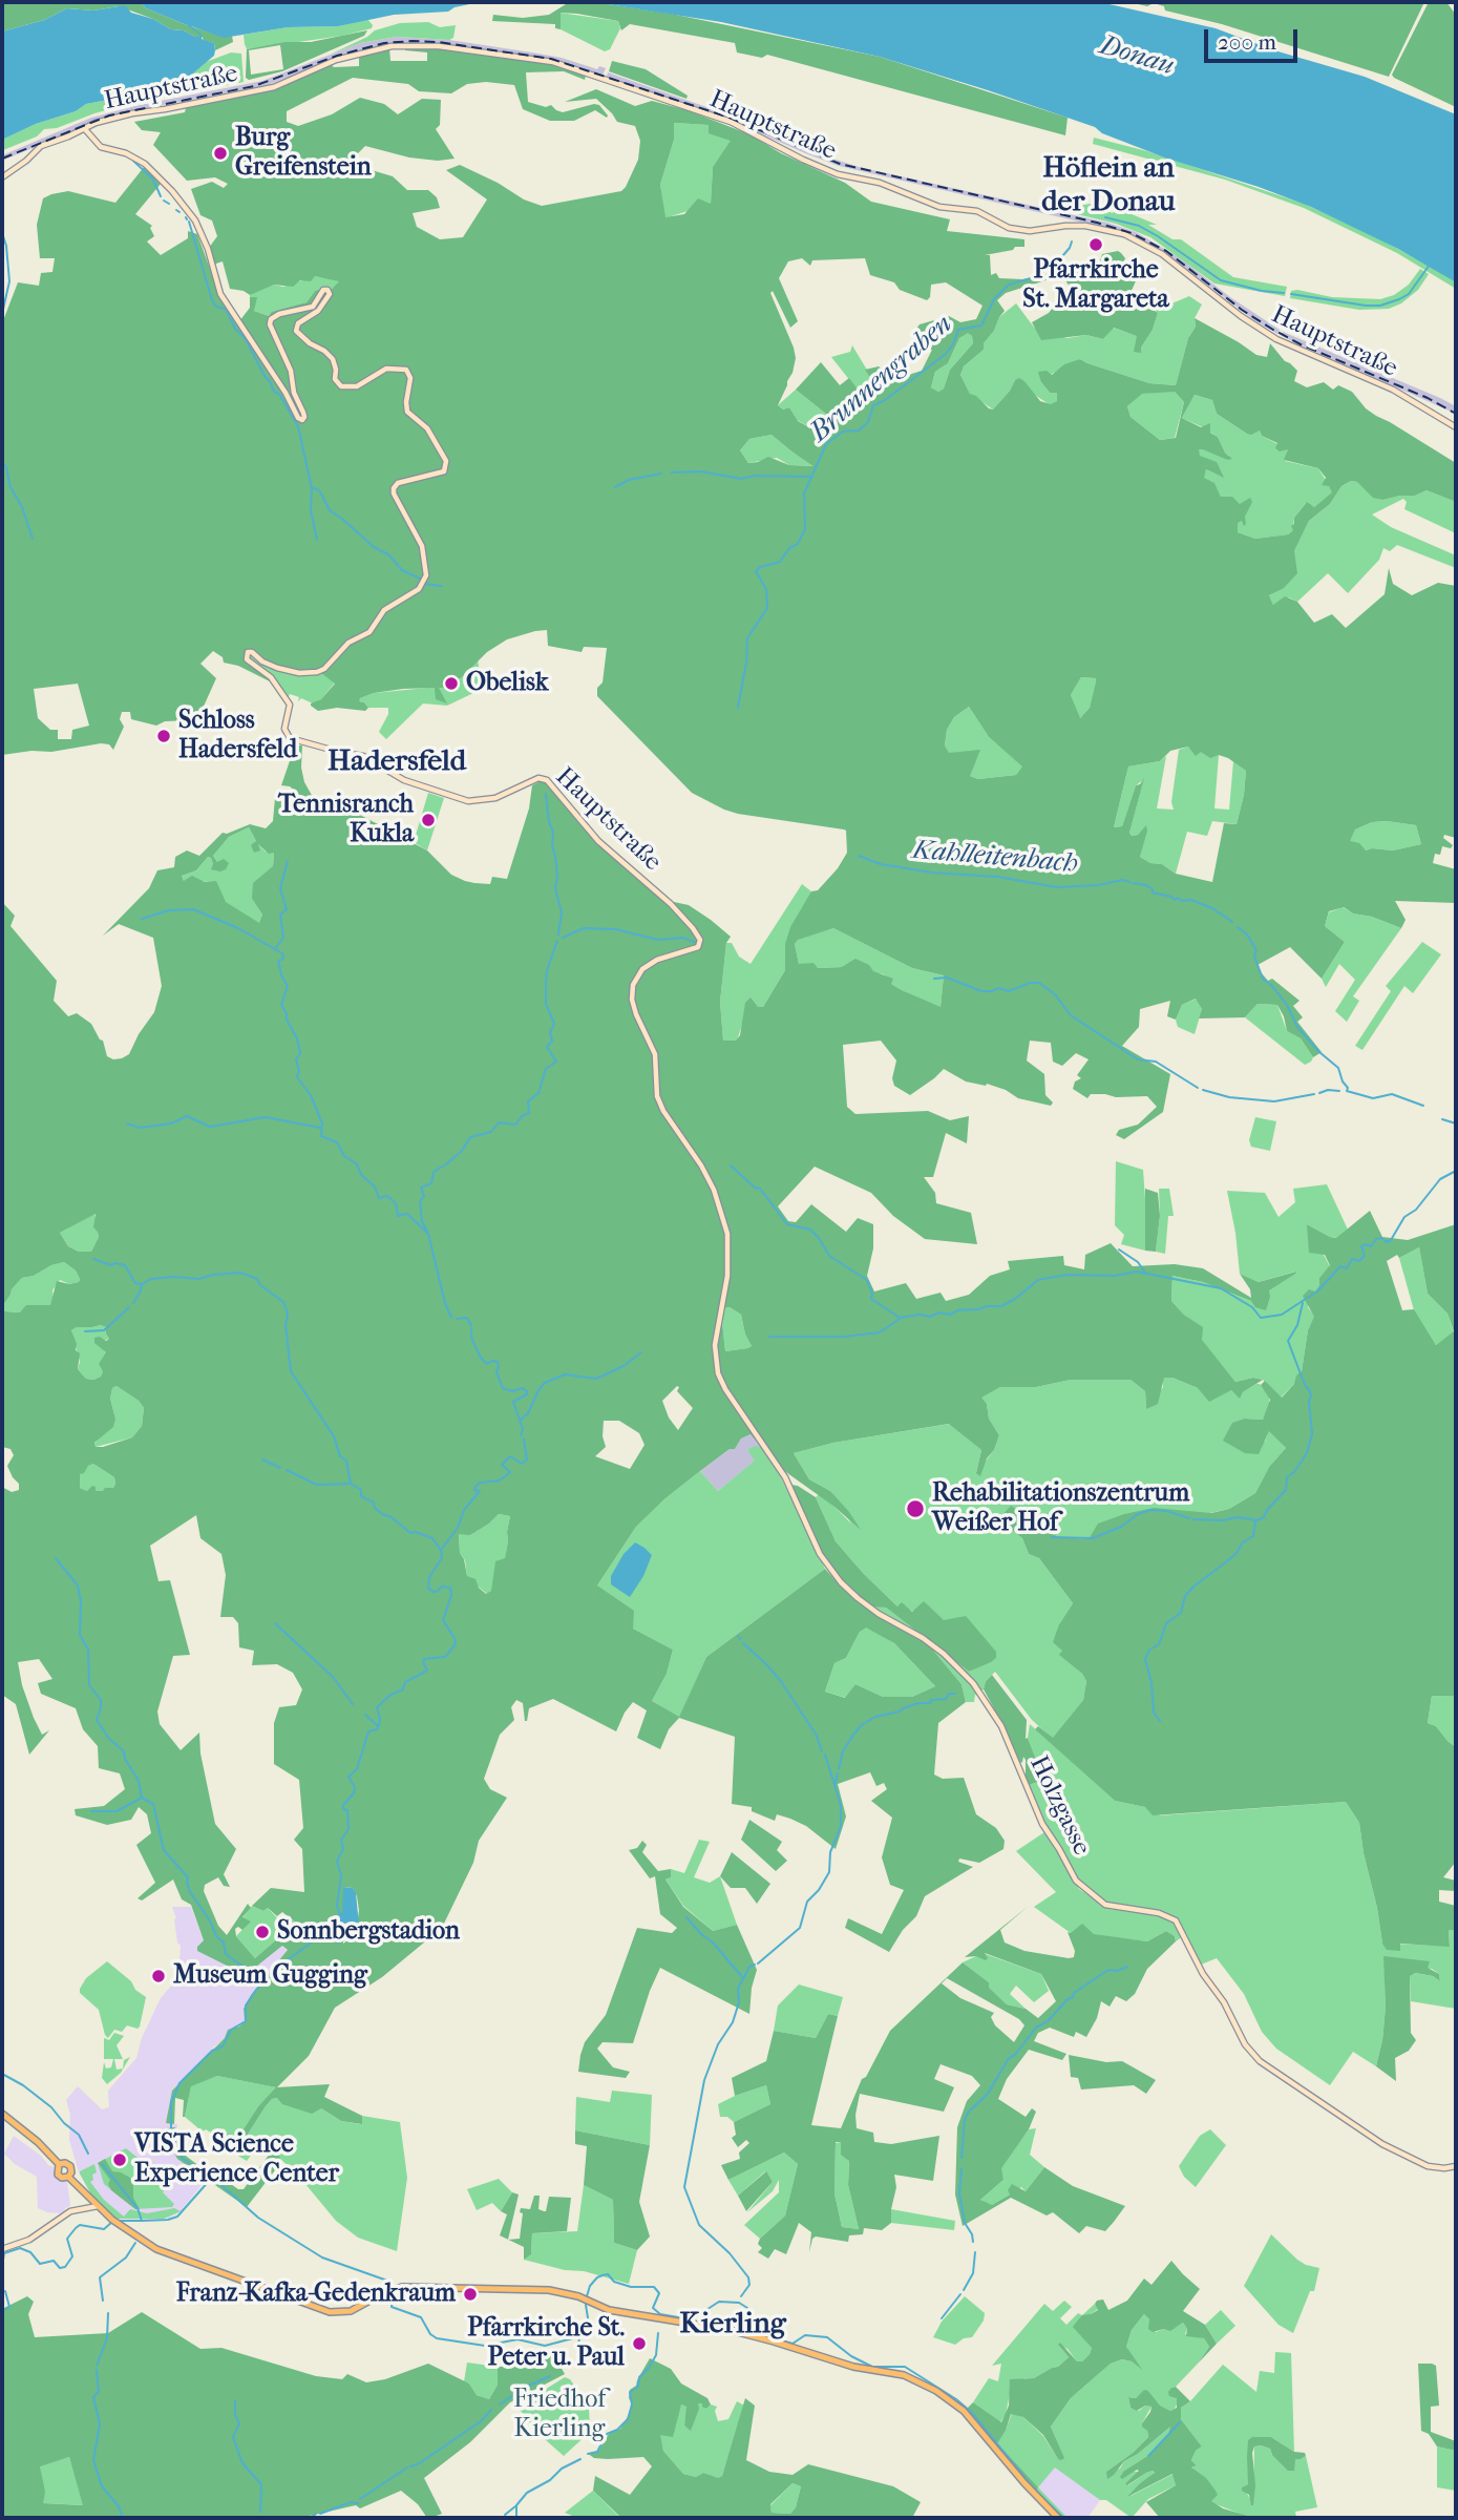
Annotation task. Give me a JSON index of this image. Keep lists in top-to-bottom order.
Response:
{
  "streets": {
    "street": ["Hauptstraße", "Holzgasse"]
  },
  "crossings": [
    ["Hauptstraße", "Holzgasse"]
  ],
  "districts": ["Höflein an der Donau", "Hadersfeld", "Kierling"],
  "water": ["Donau", "Brunnengraben", "Kahlleitenbach"],
  "parks": ["Friedhof Kierling"],
  "places": [
    "Burg Greifenstein",
    "Pfarrkirche St. Margareta",
    "Obelisk",
    "Schloss Hadersfeld",
    "Tennisranch Kukla",
    "Rehabilitationszentrum Weißer Hof",
    "Sonnbergstadion",
    "Museum Gugging",
    "VISTA Science Experience Center",
    "Franz-Kafka-Gedenkraum",
    "Pfarrkirche St. Peter u. Paul"
  ],
  "scale_bar": "200 m"
}
